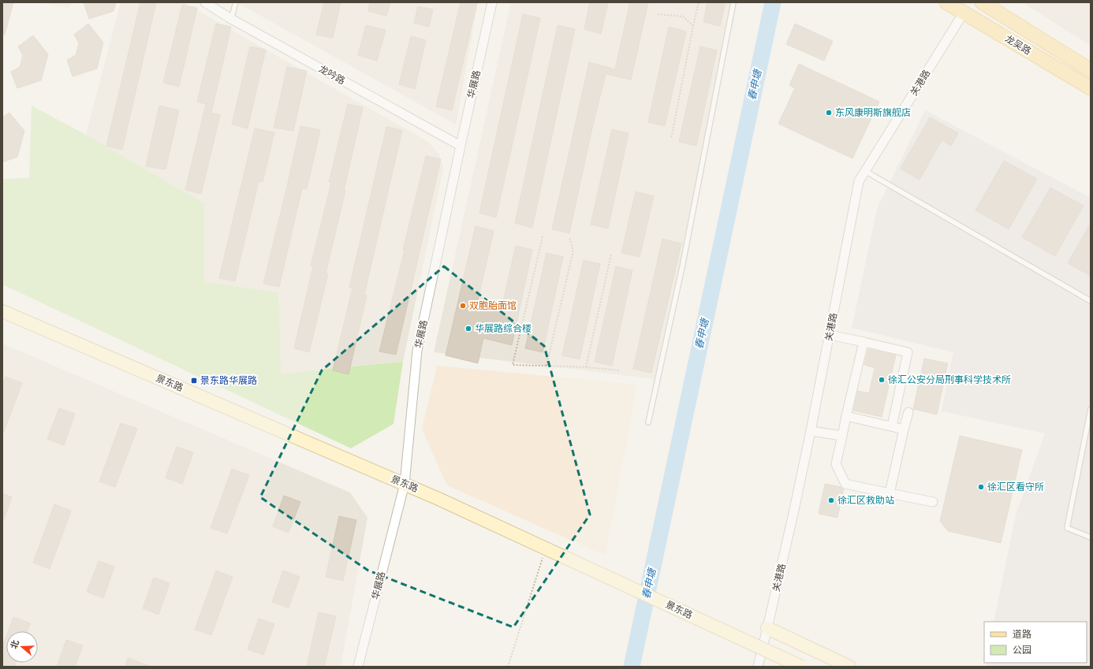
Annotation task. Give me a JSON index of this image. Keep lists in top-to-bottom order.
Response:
{
  "streets": {
    "main road": ["龙吴路"],
    "street": [
      "龙吟路",
      "关港路",
      "华展路",
      "景东路"
    ]
  },
  "crossings": [
    ["龙吴路", "关港路"],
    ["龙吟路", "华展路"],
    ["华展路", "景东路"]
  ],
  "water": ["春申塘"],
  "places": {
    "other": [
      "东风康明斯旗舰店",
      "双胞胎面馆",
      "华展路综合楼",
      "徐汇公安分局刑事科学技术所",
      "徐汇区看守所",
      "徐汇区救助站"
    ],
    "transit": ["景东路华展路"]
  },
  "legend": ["道路", "公园"],
  "north": "left"
}
